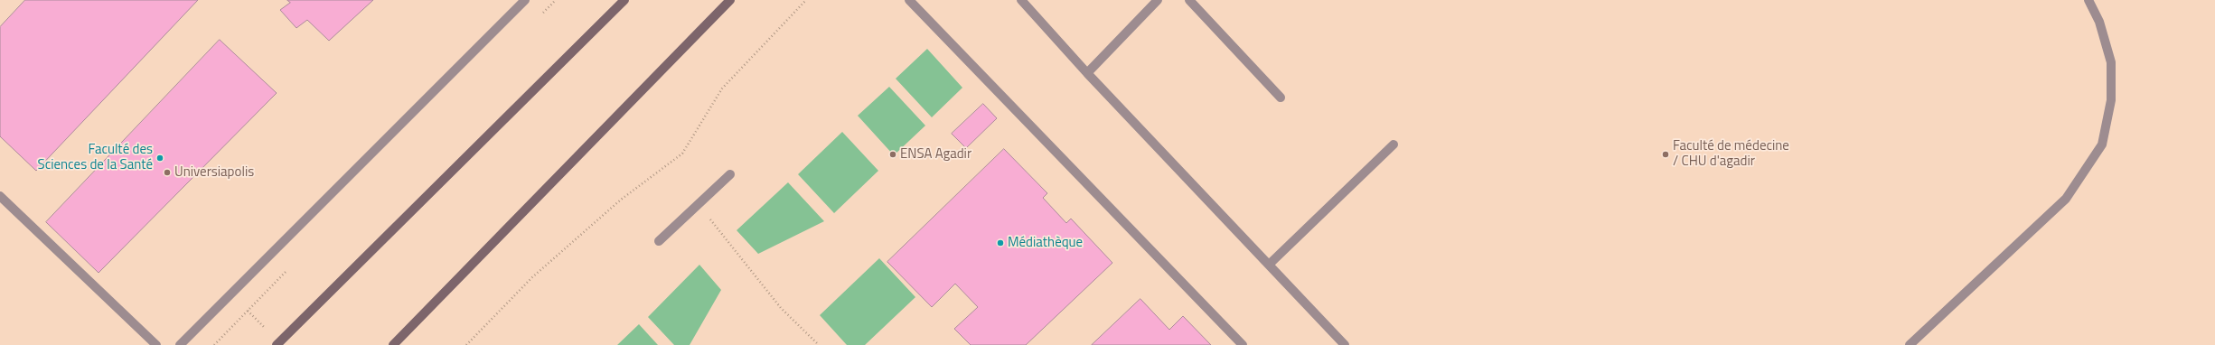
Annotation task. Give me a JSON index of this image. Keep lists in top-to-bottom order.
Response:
{
  "places": [
    "ENSA Agadir",
    "Faculté de médecine / CHU d'agadir",
    "Faculté des Sciences de la Santé",
    "Universiapolis",
    "Médiathèque"
  ]
}
